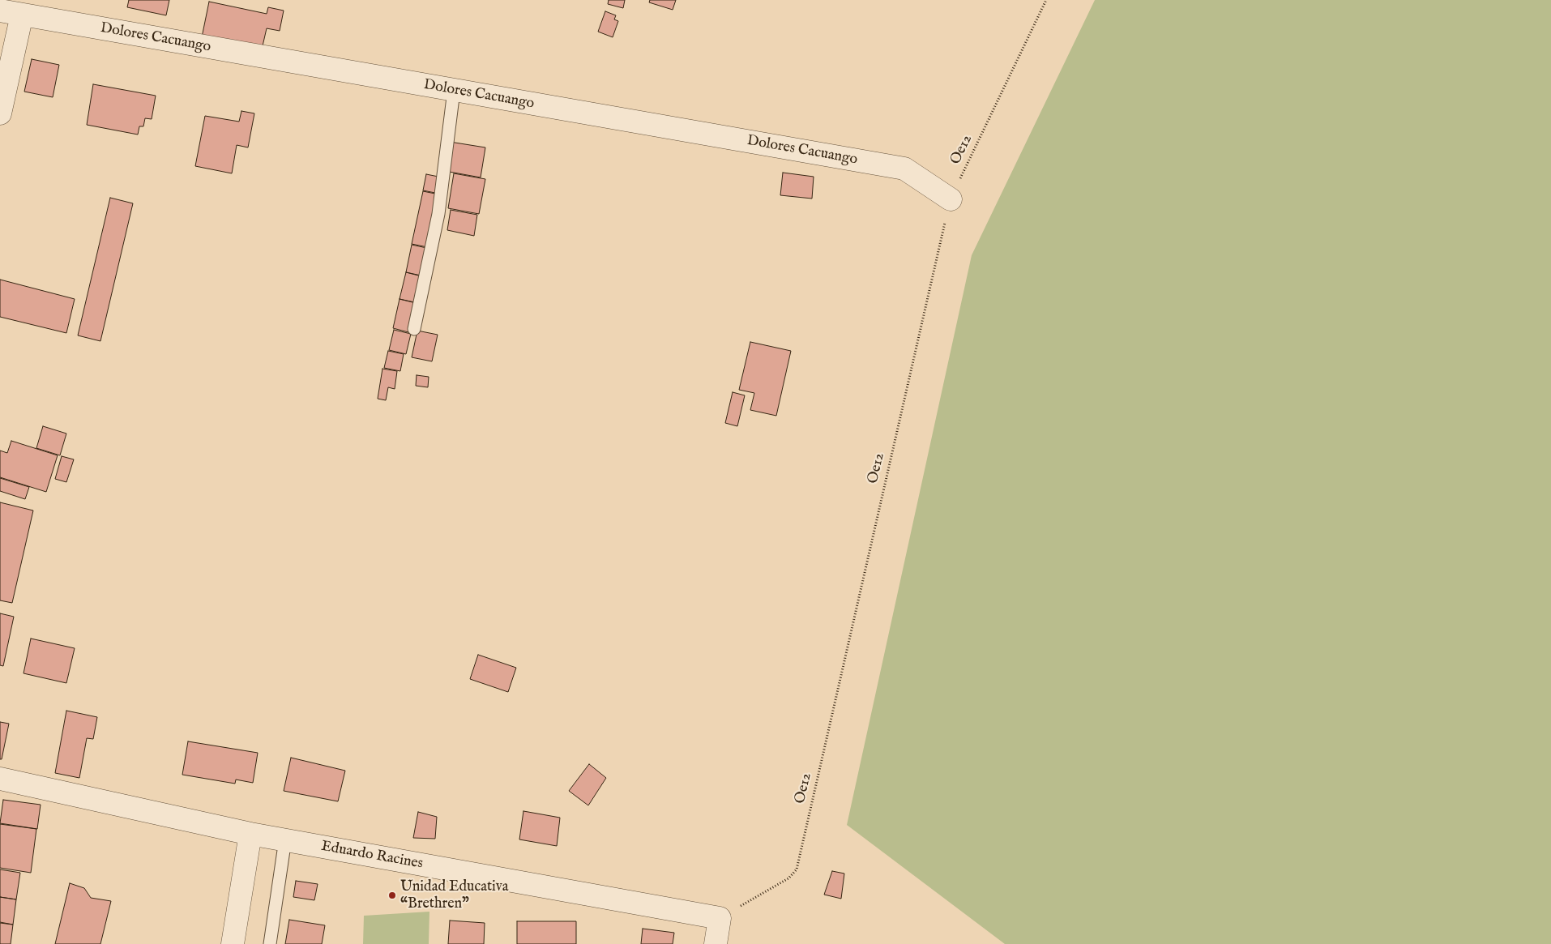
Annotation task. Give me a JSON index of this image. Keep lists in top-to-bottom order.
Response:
{
  "streets": {
    "street": ["Dolores Cacuango", "Eduardo Racines"],
    "path": ["Oe12"]
  },
  "crossings": [
    ["Dolores Cacuango", "Oe12"],
    ["Oe12", "Eduardo Racines"]
  ],
  "places": ["Unidad Educativa “Brethren”"]
}
